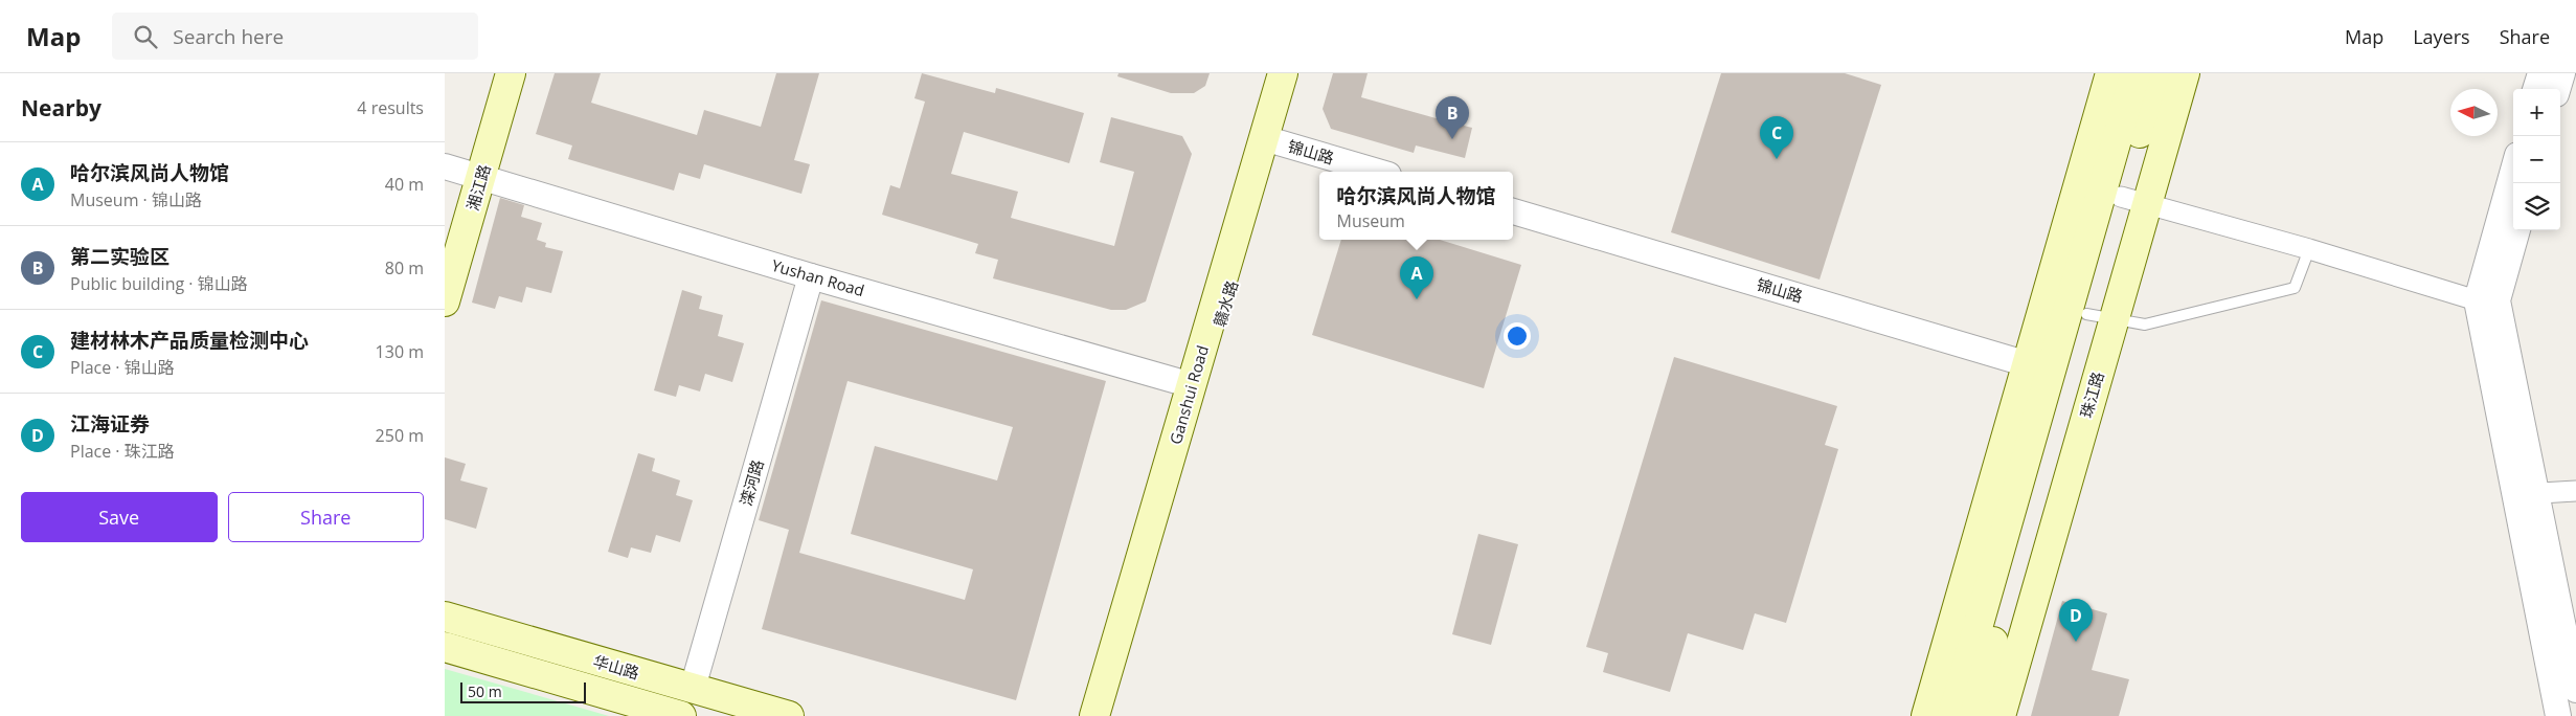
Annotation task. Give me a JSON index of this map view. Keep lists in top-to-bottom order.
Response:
{
  "streets": {
    "main road": [
      "湘江路",
      "赣水路",
      "Ganshui Road",
      "珠江路",
      "华山路"
    ],
    "street": ["锦山路", "Yushan Road", "滦河路"]
  },
  "crossings": [
    ["锦山路", "赣水路"],
    ["锦山路", "Ganshui Road"],
    ["湘江路", "Yushan Road"],
    ["Yushan Road", "Ganshui Road"],
    ["Yushan Road", "滦河路"],
    ["赣水路", "Ganshui Road"],
    ["滦河路", "华山路"]
  ],
  "scale_bar": "50 m",
  "north": "left",
  "page": {
    "header": "Map",
    "search": "Search here",
    "nav": ["Map", "Layers", "Share"],
    "heading": ["Nearby", "4 results"],
    "map_buttons": ["+", "−"],
    "pins": [
      "B",
      "C",
      "A",
      "D"
    ],
    "list": [
      {
        "mark": "A",
        "name": "哈尔滨风尚人物馆",
        "note": "Museum · 锦山路",
        "value": "40 m"
      },
      {
        "mark": "B",
        "name": "第二实验区",
        "note": "Public building · 锦山路",
        "value": "80 m"
      },
      {
        "mark": "C",
        "name": "建材林木产品质量检测中心",
        "note": "Place · 锦山路",
        "value": "130 m"
      },
      {
        "mark": "D",
        "name": "江海证券",
        "note": "Place · 珠江路",
        "value": "250 m"
      }
    ],
    "popup": ["哈尔滨风尚人物馆", "Museum"],
    "buttons": ["Save", "Share"],
    "scale": "50 m"
  }
}
